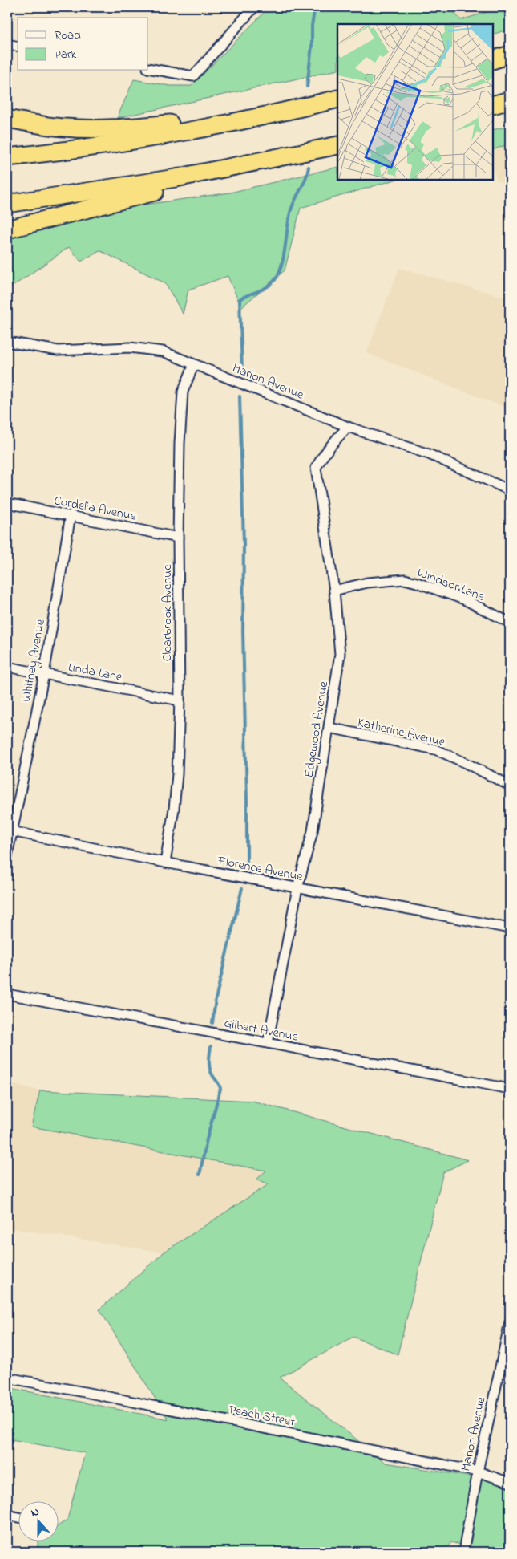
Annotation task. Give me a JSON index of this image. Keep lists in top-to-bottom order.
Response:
{
  "streets": {
    "street": [
      "Marion Avenue",
      "Cordelia Avenue",
      "Windsor Lane",
      "Clearbrook Avenue",
      "Whitney Avenue",
      "Linda Lane",
      "Edgewood Avenue",
      "Katherine Avenue",
      "Florence Avenue",
      "Gilbert Avenue",
      "Peach Street"
    ]
  },
  "crossings": [
    ["Marion Avenue", "Clearbrook Avenue"],
    ["Marion Avenue", "Edgewood Avenue"],
    ["Marion Avenue", "Peach Street"],
    ["Cordelia Avenue", "Clearbrook Avenue"],
    ["Cordelia Avenue", "Whitney Avenue"],
    ["Windsor Lane", "Edgewood Avenue"],
    ["Clearbrook Avenue", "Linda Lane"],
    ["Clearbrook Avenue", "Florence Avenue"],
    ["Whitney Avenue", "Linda Lane"],
    ["Whitney Avenue", "Florence Avenue"],
    ["Edgewood Avenue", "Katherine Avenue"],
    ["Edgewood Avenue", "Florence Avenue"],
    ["Edgewood Avenue", "Gilbert Avenue"]
  ],
  "legend": ["Road", "Park"],
  "north": "top"
}
